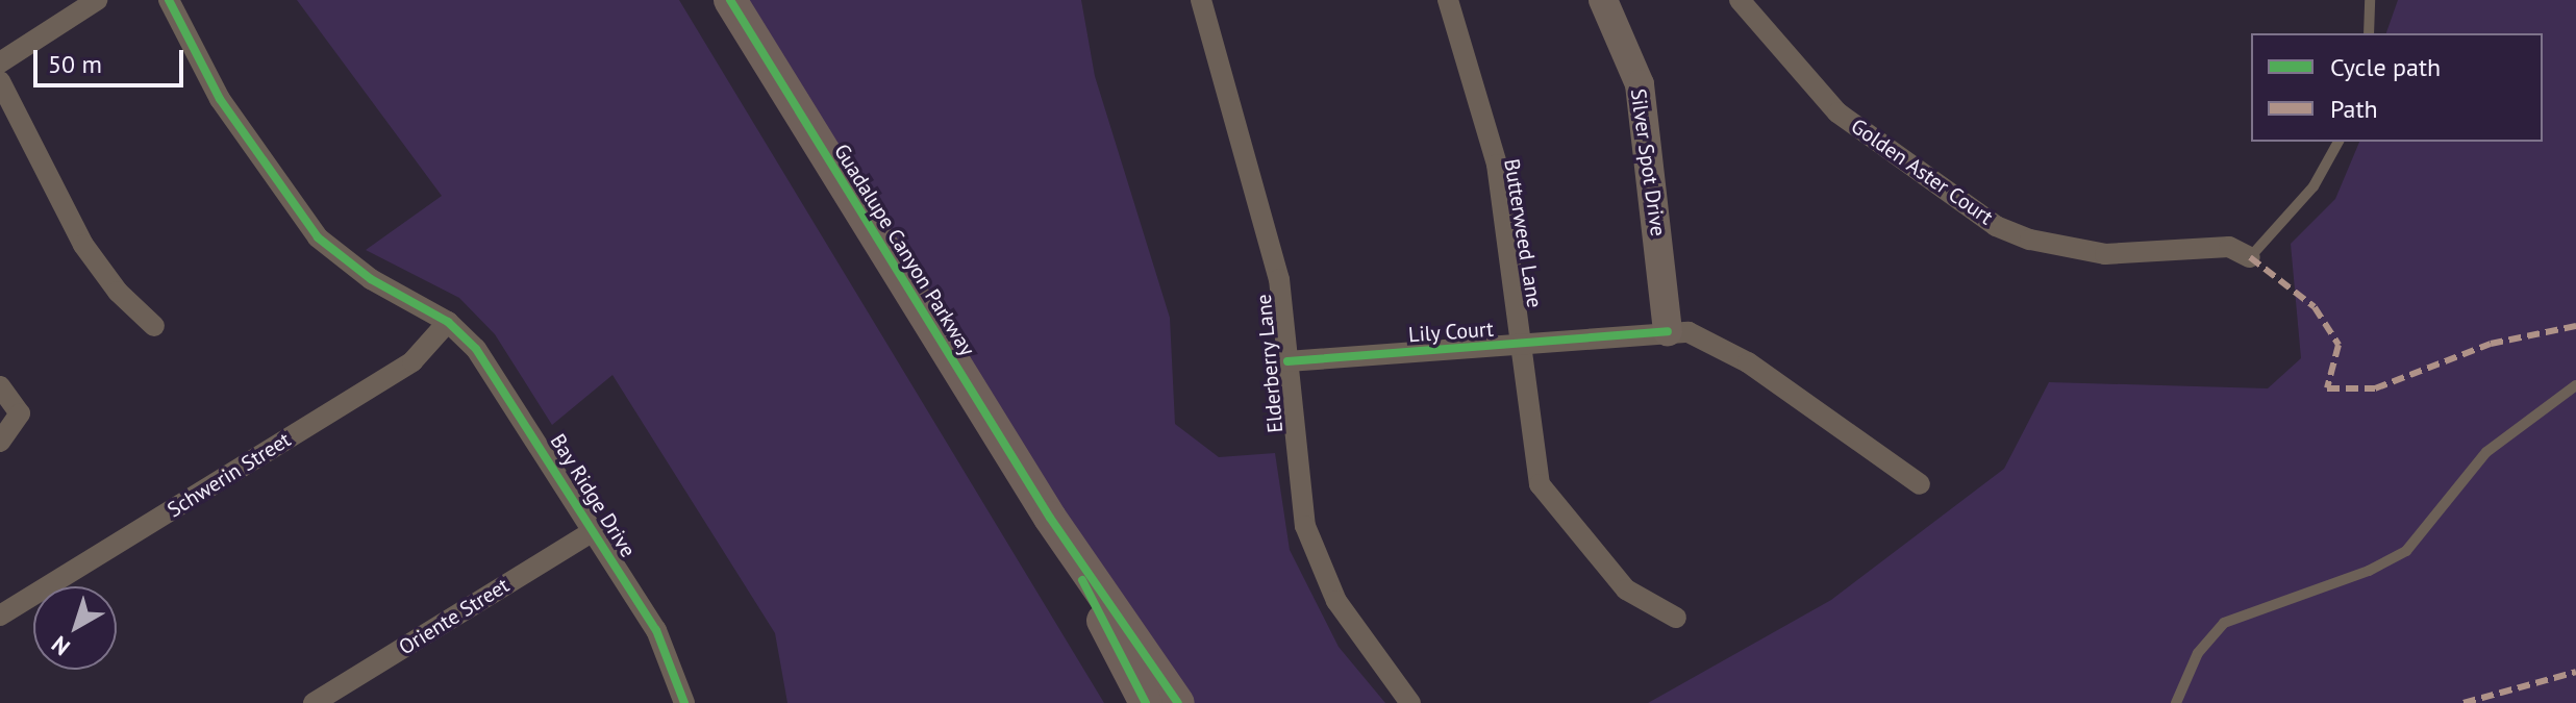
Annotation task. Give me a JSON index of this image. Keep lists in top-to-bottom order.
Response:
{
  "streets": {
    "main road": ["Guadalupe Canyon Parkway"],
    "street": [
      "Silver Spot Drive",
      "Golden Aster Court",
      "Butterweed Lane",
      "Lily Court",
      "Elderberry Lane",
      "Schwerin Street",
      "Bay Ridge Drive",
      "Oriente Street"
    ]
  },
  "crossings": [
    ["Silver Spot Drive", "Lily Court"],
    ["Butterweed Lane", "Lily Court"],
    ["Lily Court", "Elderberry Lane"],
    ["Schwerin Street", "Bay Ridge Drive"],
    ["Bay Ridge Drive", "Oriente Street"]
  ],
  "legend": ["Cycle path", "Path"],
  "scale_bar": "50 m",
  "north": "bottom left"
}
